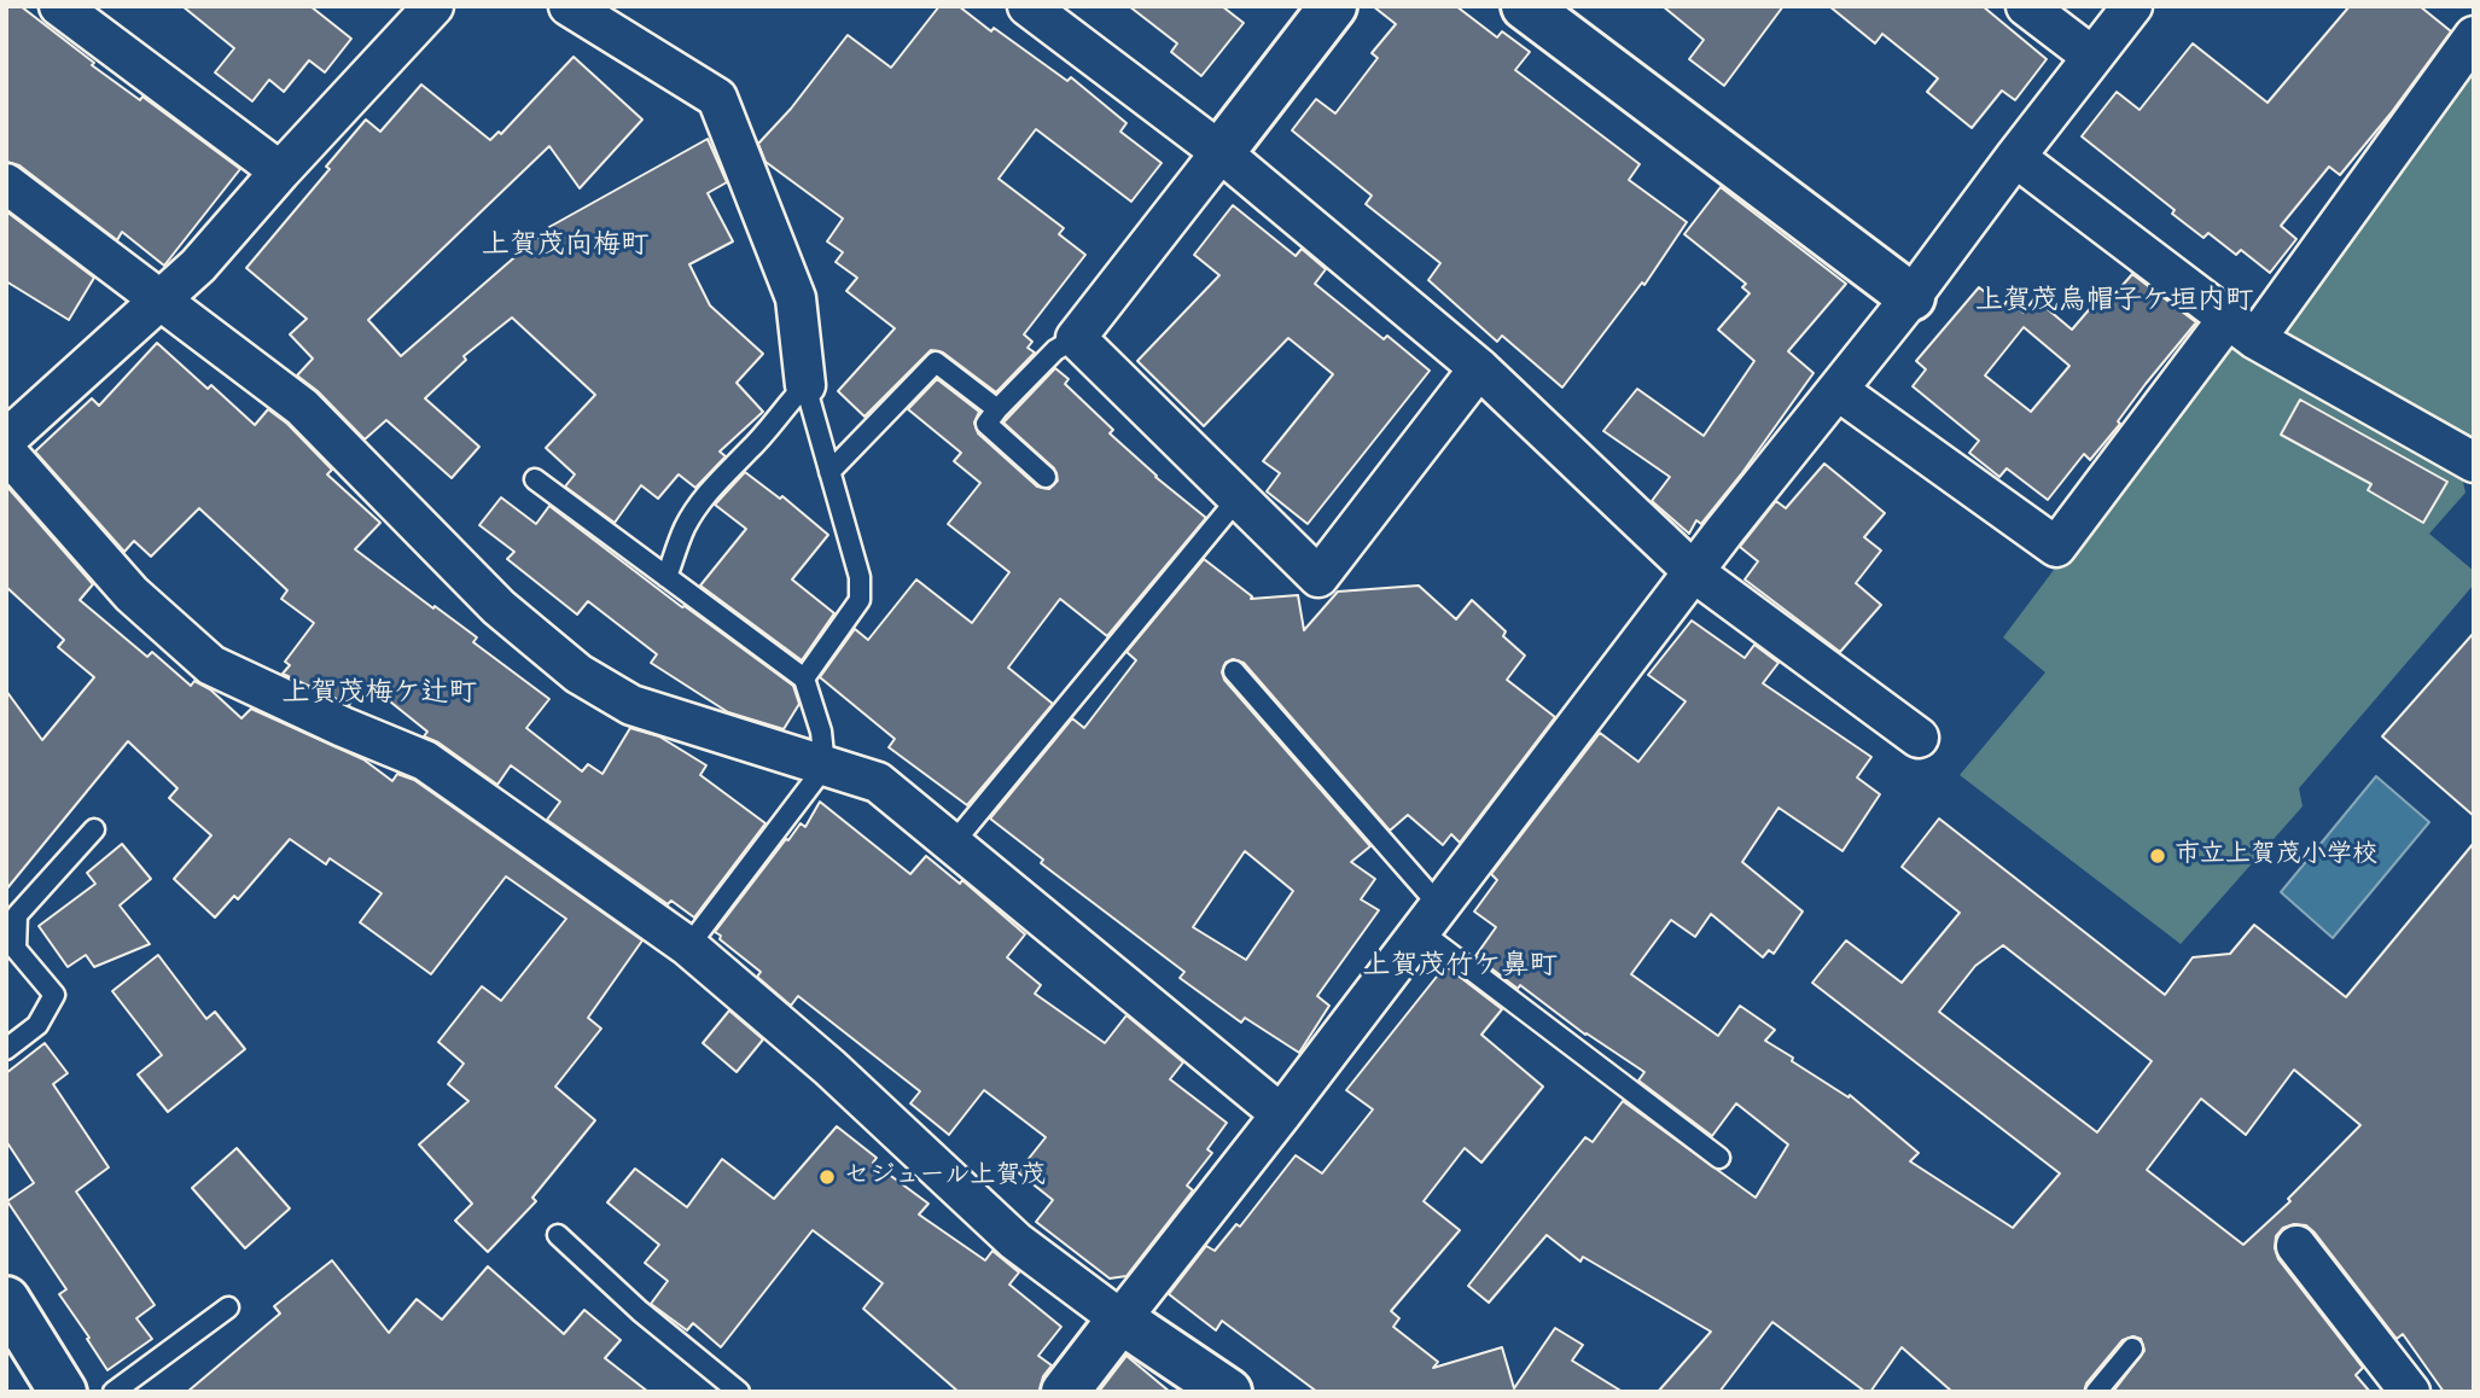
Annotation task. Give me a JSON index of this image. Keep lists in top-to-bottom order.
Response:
{
  "districts": [
    "上賀茂向梅町",
    "上賀茂烏帽子ケ垣内町",
    "上賀茂梅ケ辻町",
    "上賀茂竹ケ鼻町"
  ],
  "places": ["市立上賀茂小学校", "セジュール上賀茂"]
}
